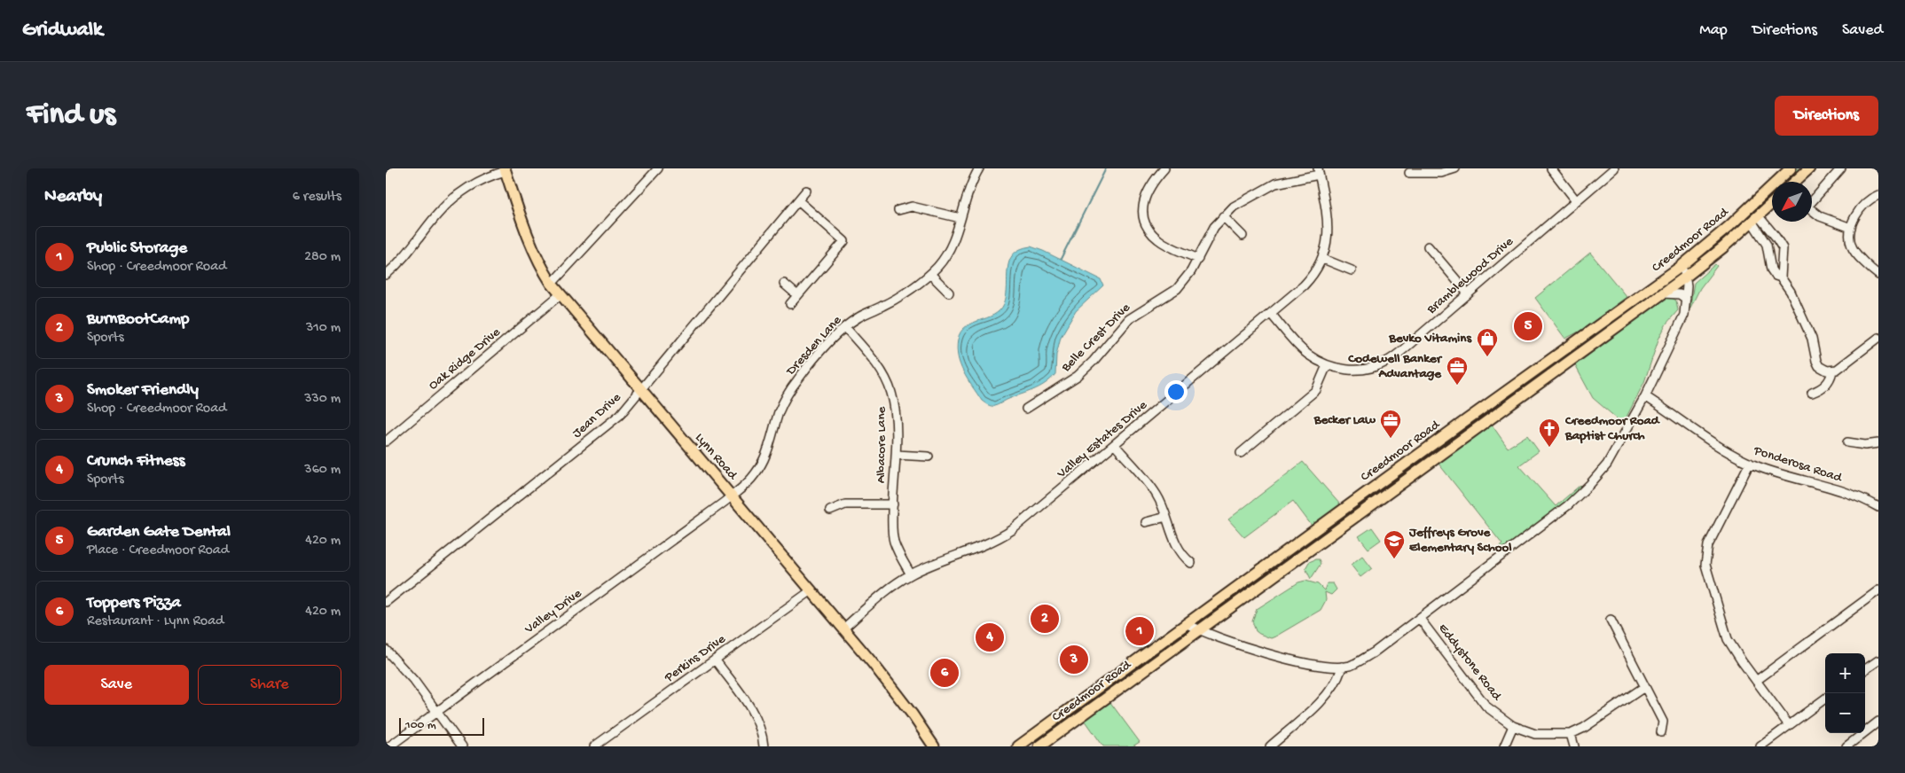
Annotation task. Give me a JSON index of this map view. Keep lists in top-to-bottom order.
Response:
{
  "streets": {
    "main road": ["Creedmoor Road", "Lynn Road"],
    "street": [
      "Bramblewood Drive",
      "Belle Crest Drive",
      "Dresden Lane",
      "Oak Ridge Drive",
      "Jean Drive",
      "Valley Estates Drive",
      "Albacore Lane",
      "Ponderosa Road",
      "Valley Drive",
      "Perkins Drive",
      "Eddystone Road"
    ]
  },
  "crossings": [
    ["Bramblewood Drive", "Valley Estates Drive"],
    ["Belle Crest Drive", "Valley Estates Drive"],
    ["Dresden Lane", "Albacore Lane"],
    ["Dresden Lane", "Lynn Road"],
    ["Dresden Lane", "Valley Drive"],
    ["Oak Ridge Drive", "Lynn Road"],
    ["Jean Drive", "Lynn Road"],
    ["Valley Estates Drive", "Albacore Lane"],
    ["Valley Estates Drive", "Lynn Road"],
    ["Lynn Road", "Valley Drive"],
    ["Lynn Road", "Perkins Drive"]
  ],
  "places": {
    "shop": ["Bevko Vitamins"],
    "office": ["Codewell Banker Advantage", "Becker Law"],
    "church": ["Creedmoor Road Baptist Church"],
    "school or university": ["Jeffreys Grove Elementary School"]
  },
  "scale_bar": "100 m",
  "north": "bottom left",
  "page": {
    "header": "Gridwalk",
    "nav": ["Map", "Directions", "Saved"],
    "buttons": [
      "Directions",
      ["Save", "Share"]
    ],
    "title": "Find us",
    "heading": ["Nearby", "6 results"],
    "list": [
      {
        "mark": "1",
        "name": "Public Storage",
        "note": "Shop · Creedmoor Road",
        "value": "280 m"
      },
      {
        "mark": "2",
        "name": "BurnBootCamp",
        "note": "Sports",
        "value": "310 m"
      },
      {
        "mark": "3",
        "name": "Smoker Friendly",
        "note": "Shop · Creedmoor Road",
        "value": "330 m"
      },
      {
        "mark": "4",
        "name": "Crunch Fitness",
        "note": "Sports",
        "value": "360 m"
      },
      {
        "mark": "5",
        "name": "Garden Gate Dental",
        "note": "Place · Creedmoor Road",
        "value": "420 m"
      },
      {
        "mark": "6",
        "name": "Toppers Pizza",
        "note": "Restaurant · Lynn Road",
        "value": "420 m"
      }
    ],
    "pins": [
      "5",
      "2",
      "1",
      "4",
      "3",
      "6"
    ],
    "map_buttons": ["+", "−"],
    "scale": "100 m"
  }
}
